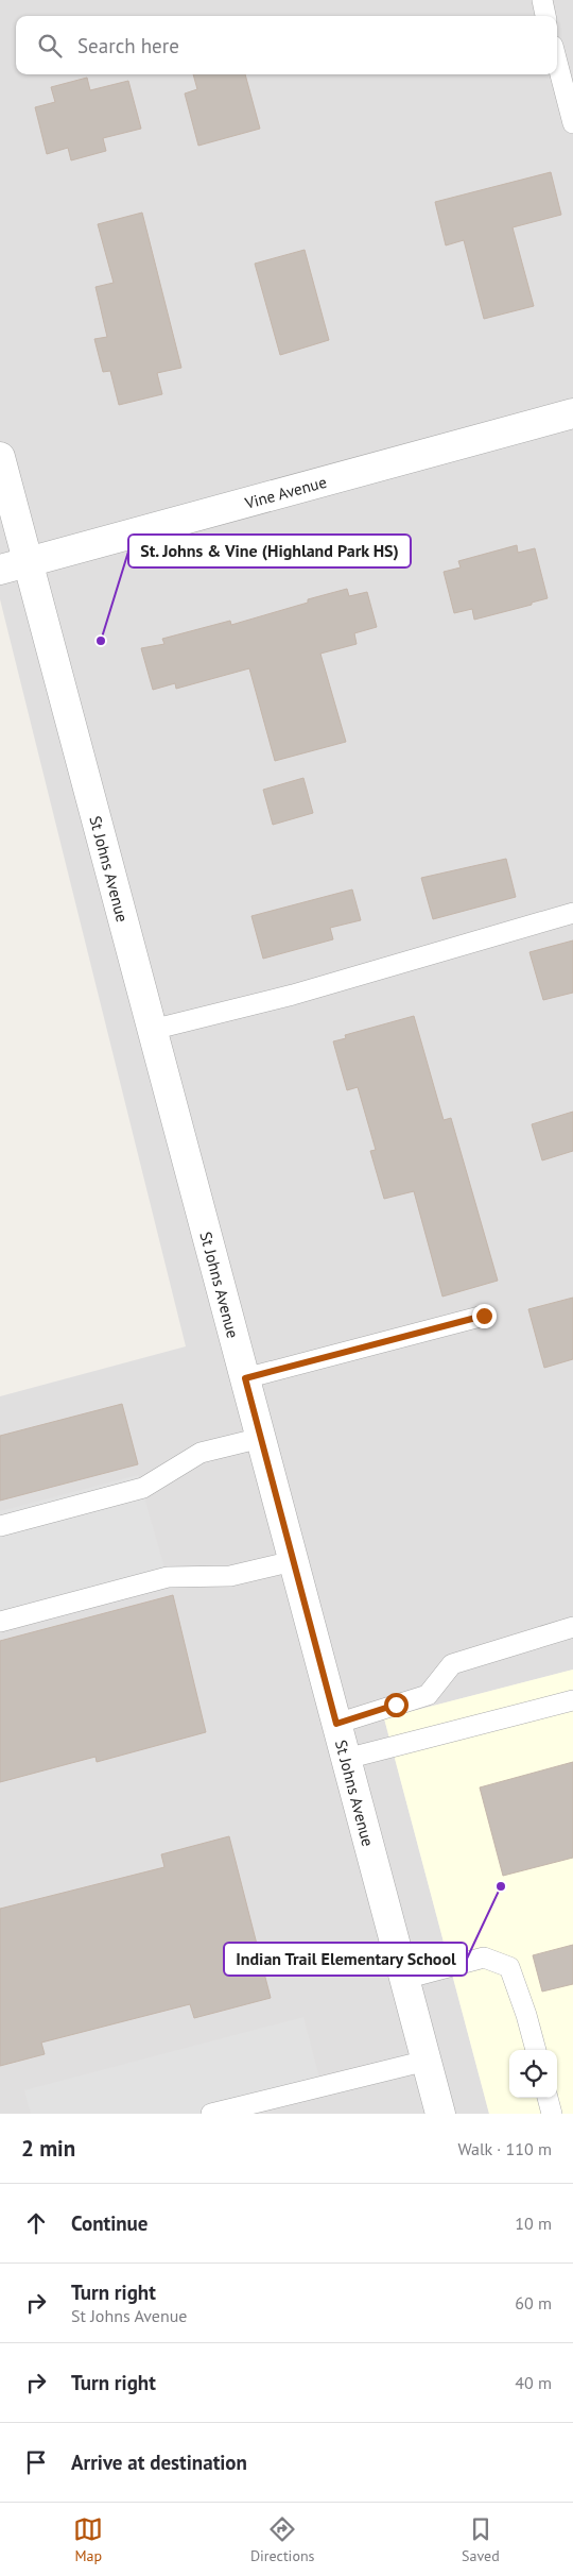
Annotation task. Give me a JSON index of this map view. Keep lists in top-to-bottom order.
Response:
{
  "streets": {
    "street": ["Vine Avenue", "St Johns Avenue"]
  },
  "crossings": [
    ["Vine Avenue", "St Johns Avenue"]
  ],
  "places": ["St. Johns & Vine (Highland Park HS)", "Indian Trail Elementary School"],
  "page": {
    "search": "Search here",
    "heading": ["2 min", "Walk · 110 m"],
    "list": [
      ["Continue", "10 m"],
      ["Turn right", "St Johns Avenue", "60 m"],
      ["Turn right", "40 m"],
      "Arrive at destination"
    ],
    "nav": ["Map", "Directions", "Saved"]
  }
}
